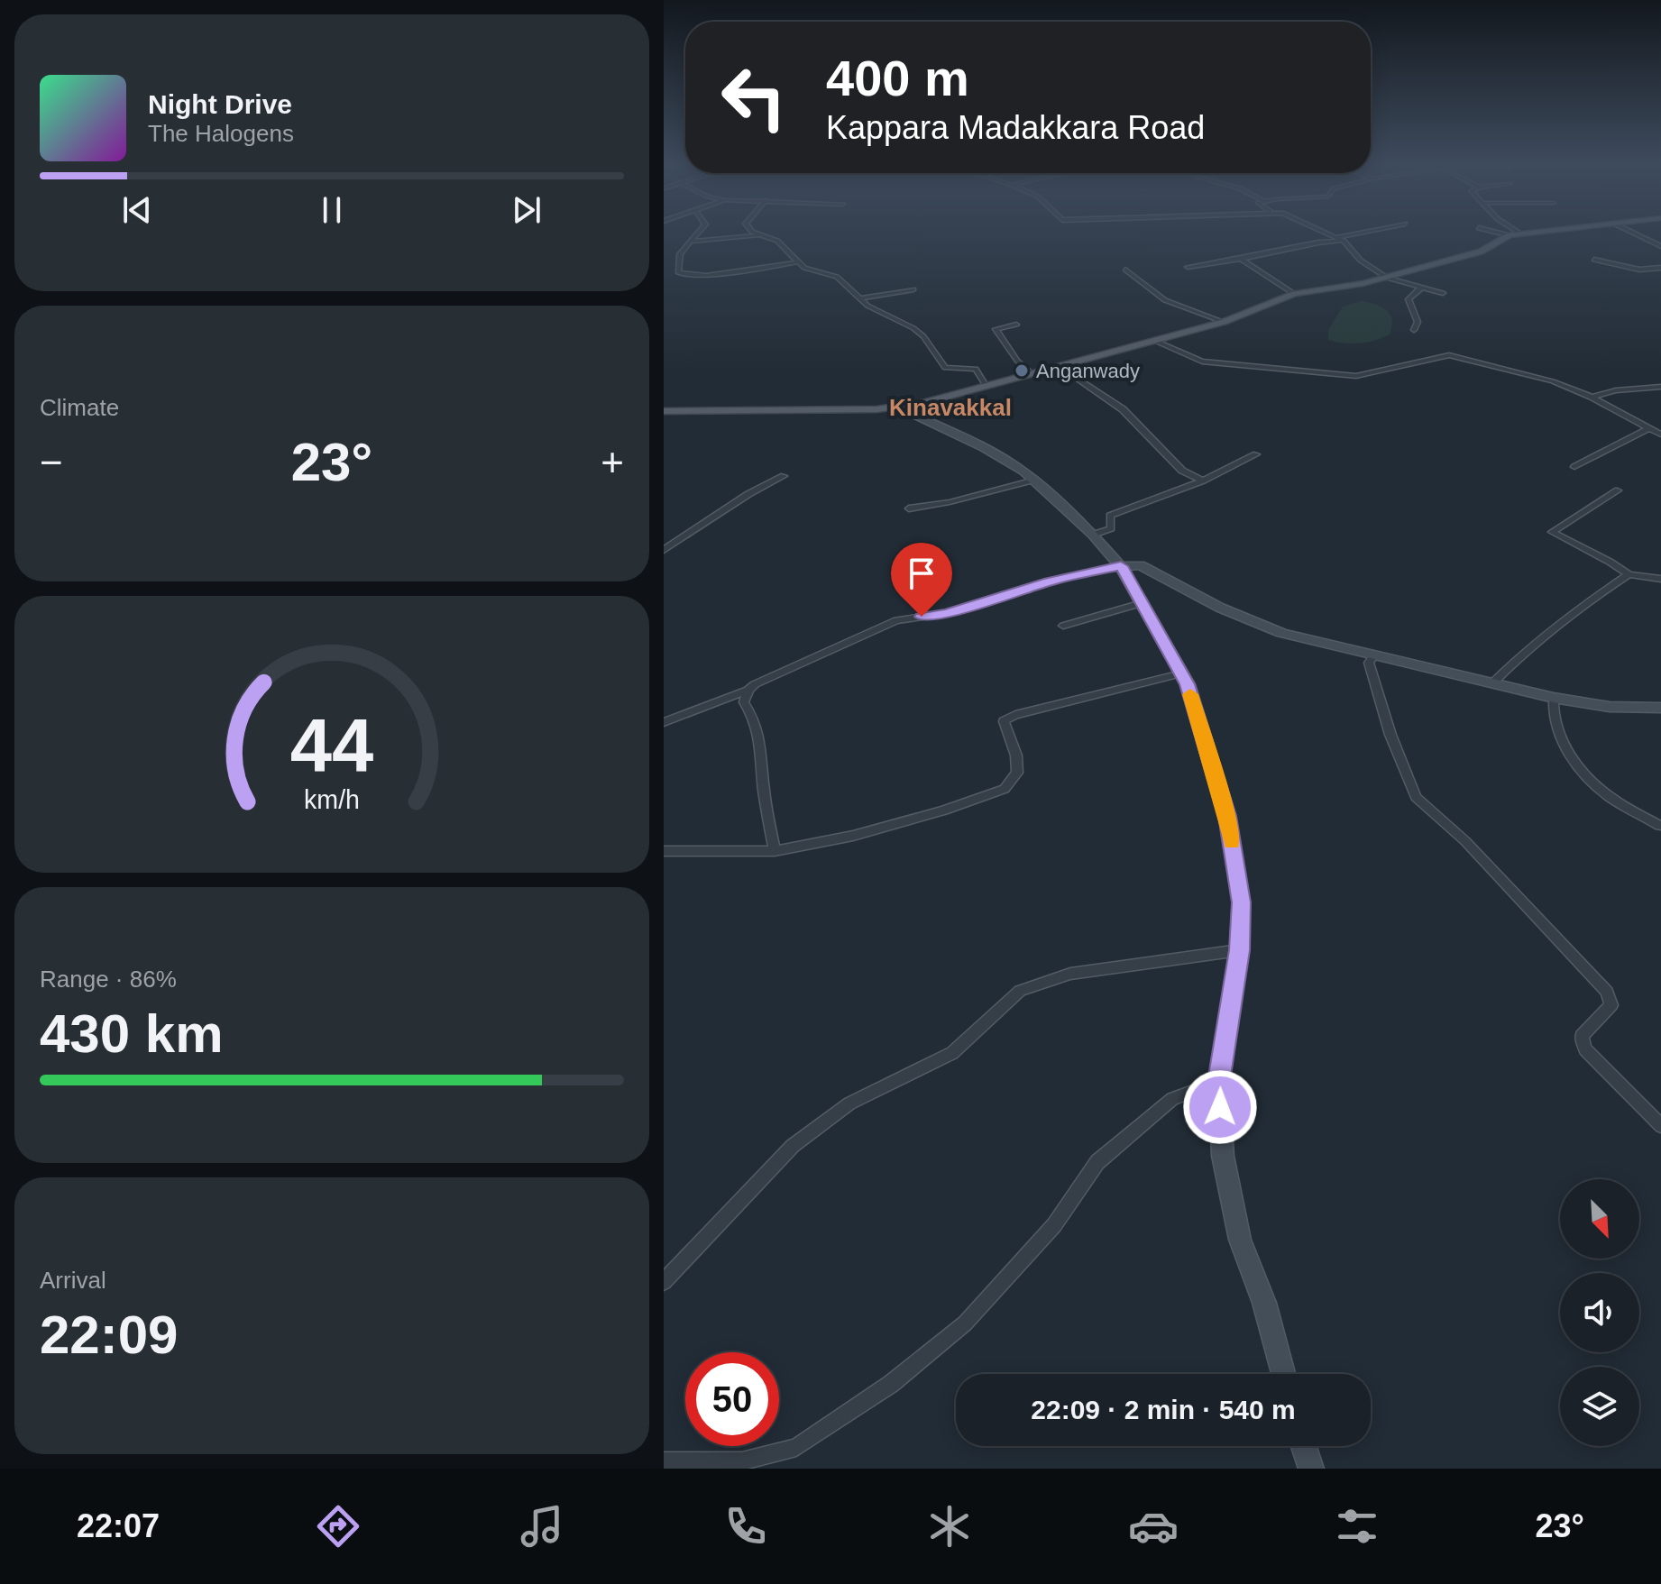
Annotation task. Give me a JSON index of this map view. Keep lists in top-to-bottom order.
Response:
{
  "districts": ["Kinavakkal"],
  "places": ["Anganwady"],
  "north": "bottom right",
  "page": {
    "turn": ["400 m", "Kappara Madakkara Road"],
    "song": ["Night Drive", "The Halogens"],
    "tile": [
      "Climate",
      ["Range · 86%", "430 km"],
      ["Arrival", "22:09"]
    ],
    "heat": ["−", "23°", "+"],
    "limit": "50",
    "trip": "22:09 · 2 min · 540 m",
    "tabs": ["22:07", "23°"],
    "gauge": ["44", "km/h"]
  }
}
